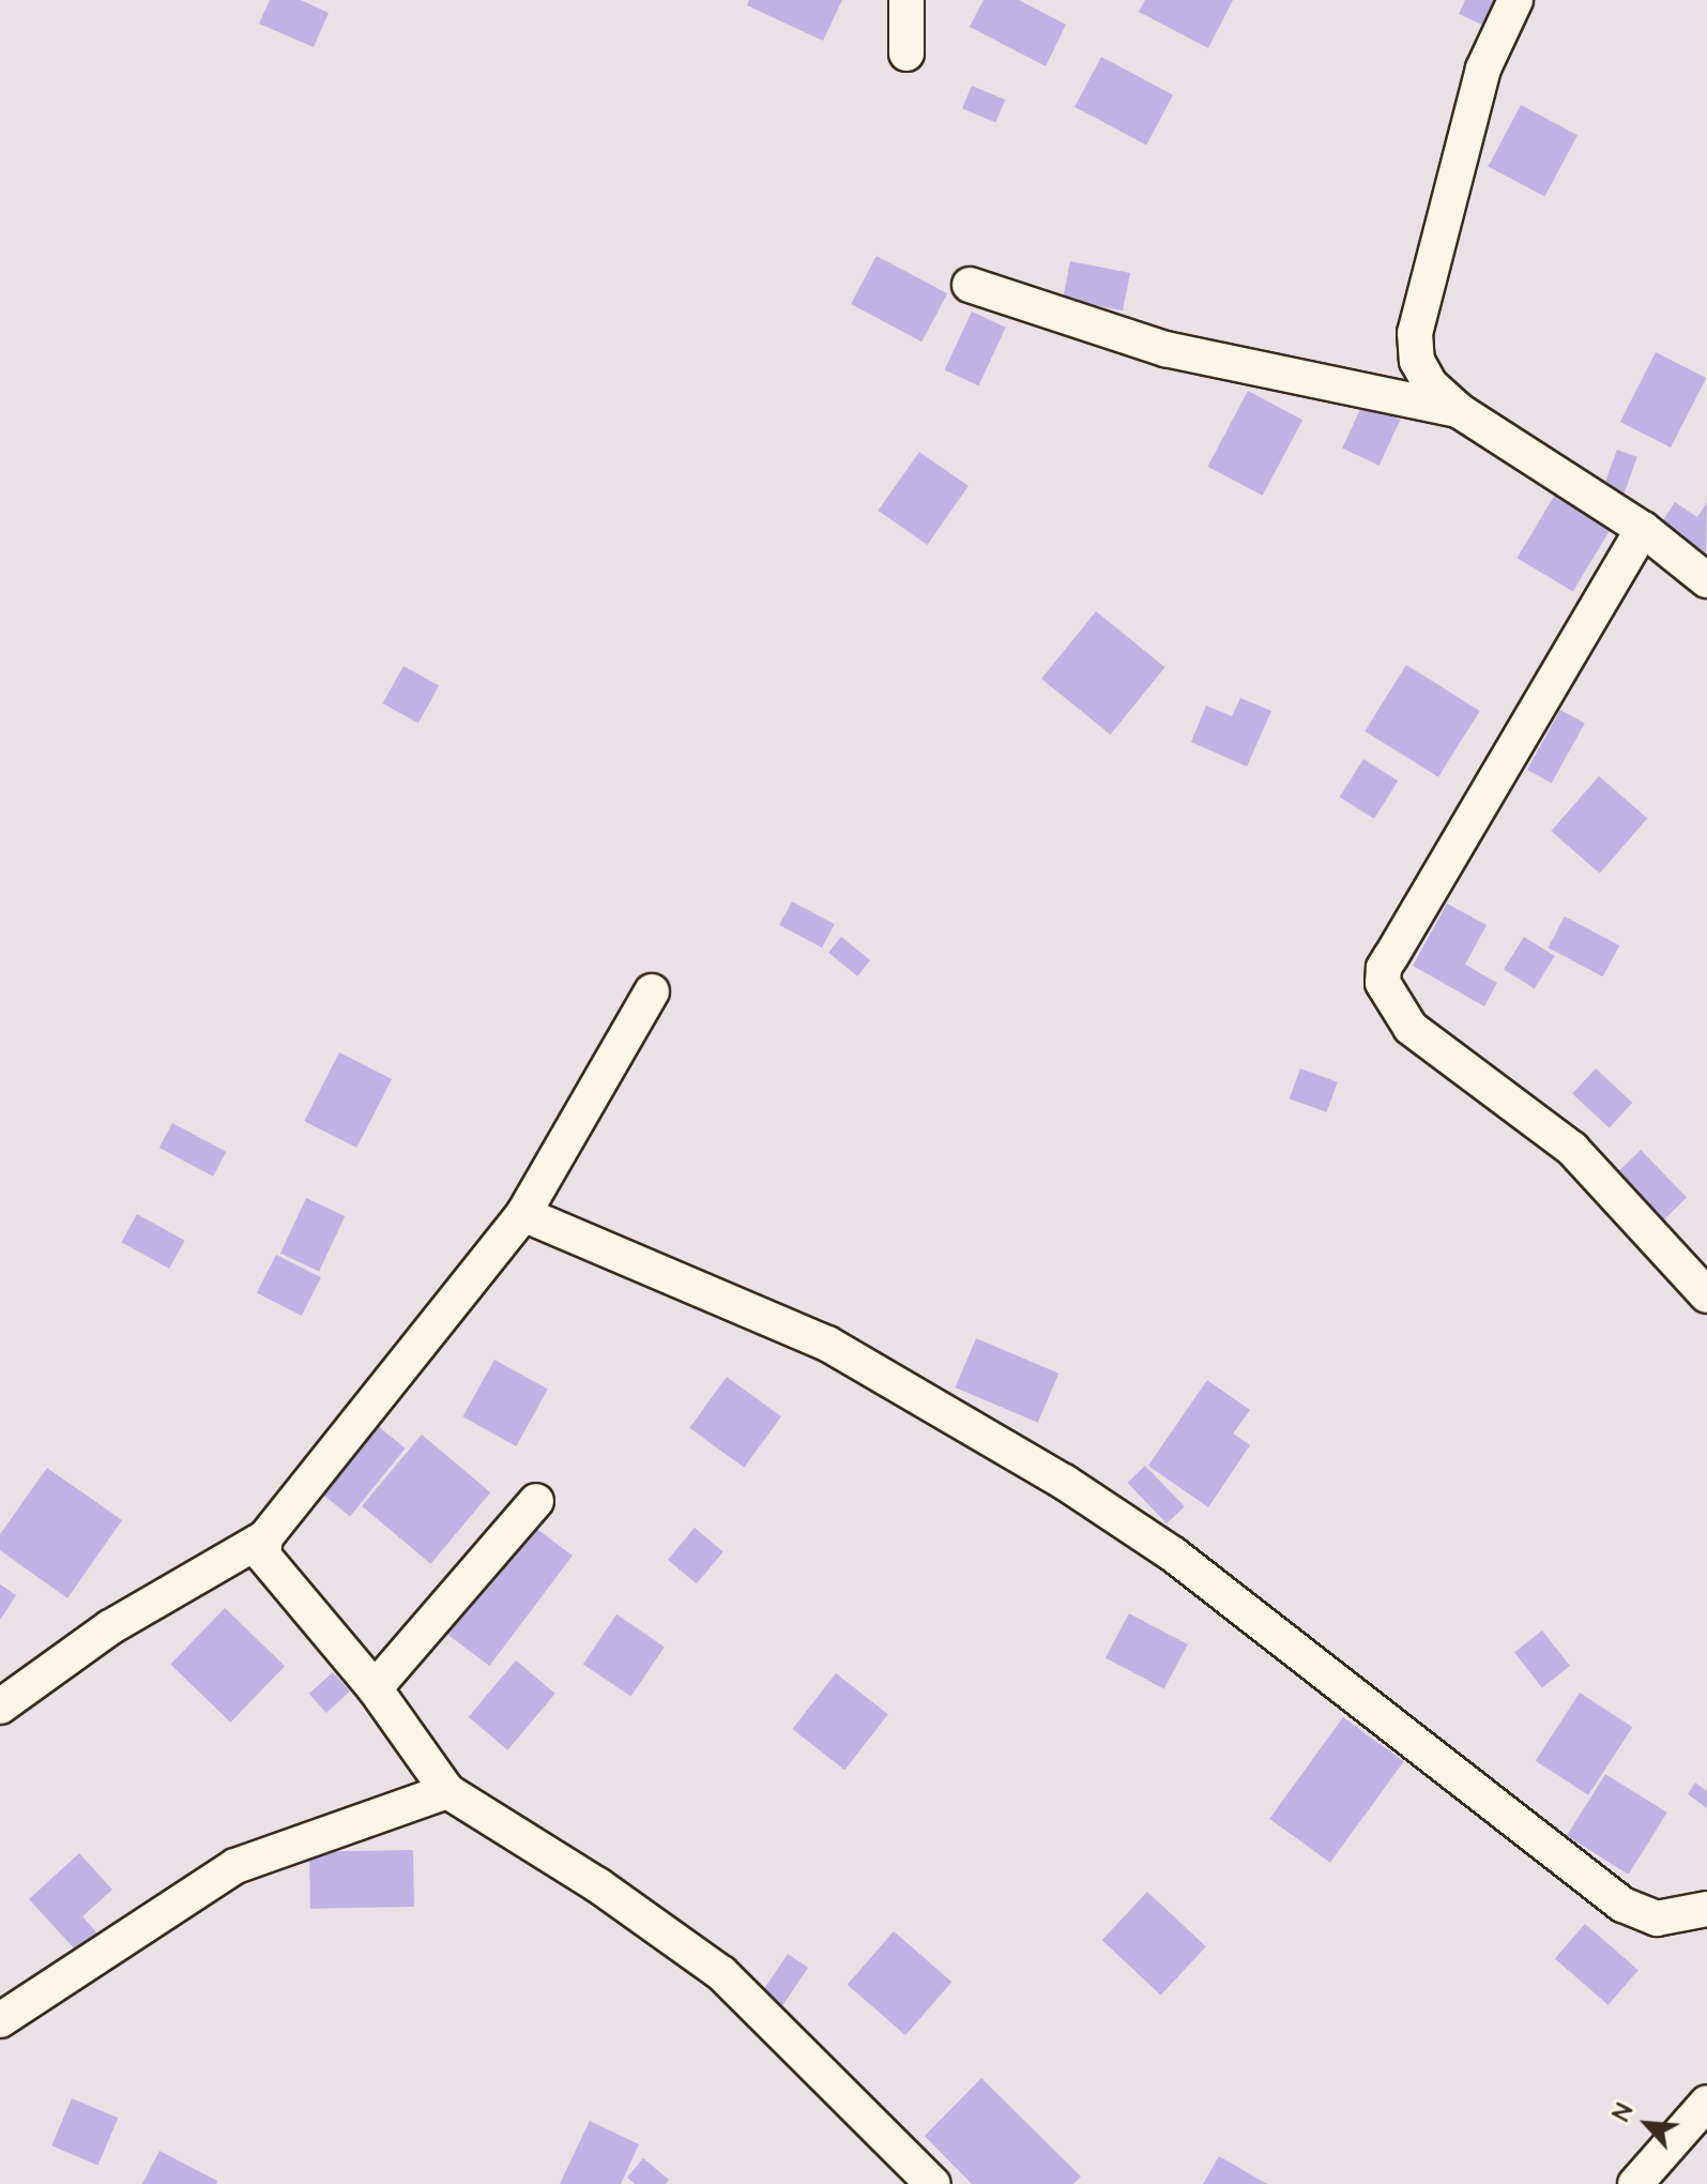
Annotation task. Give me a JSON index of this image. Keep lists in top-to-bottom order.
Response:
{
  "north": "top left"
}
